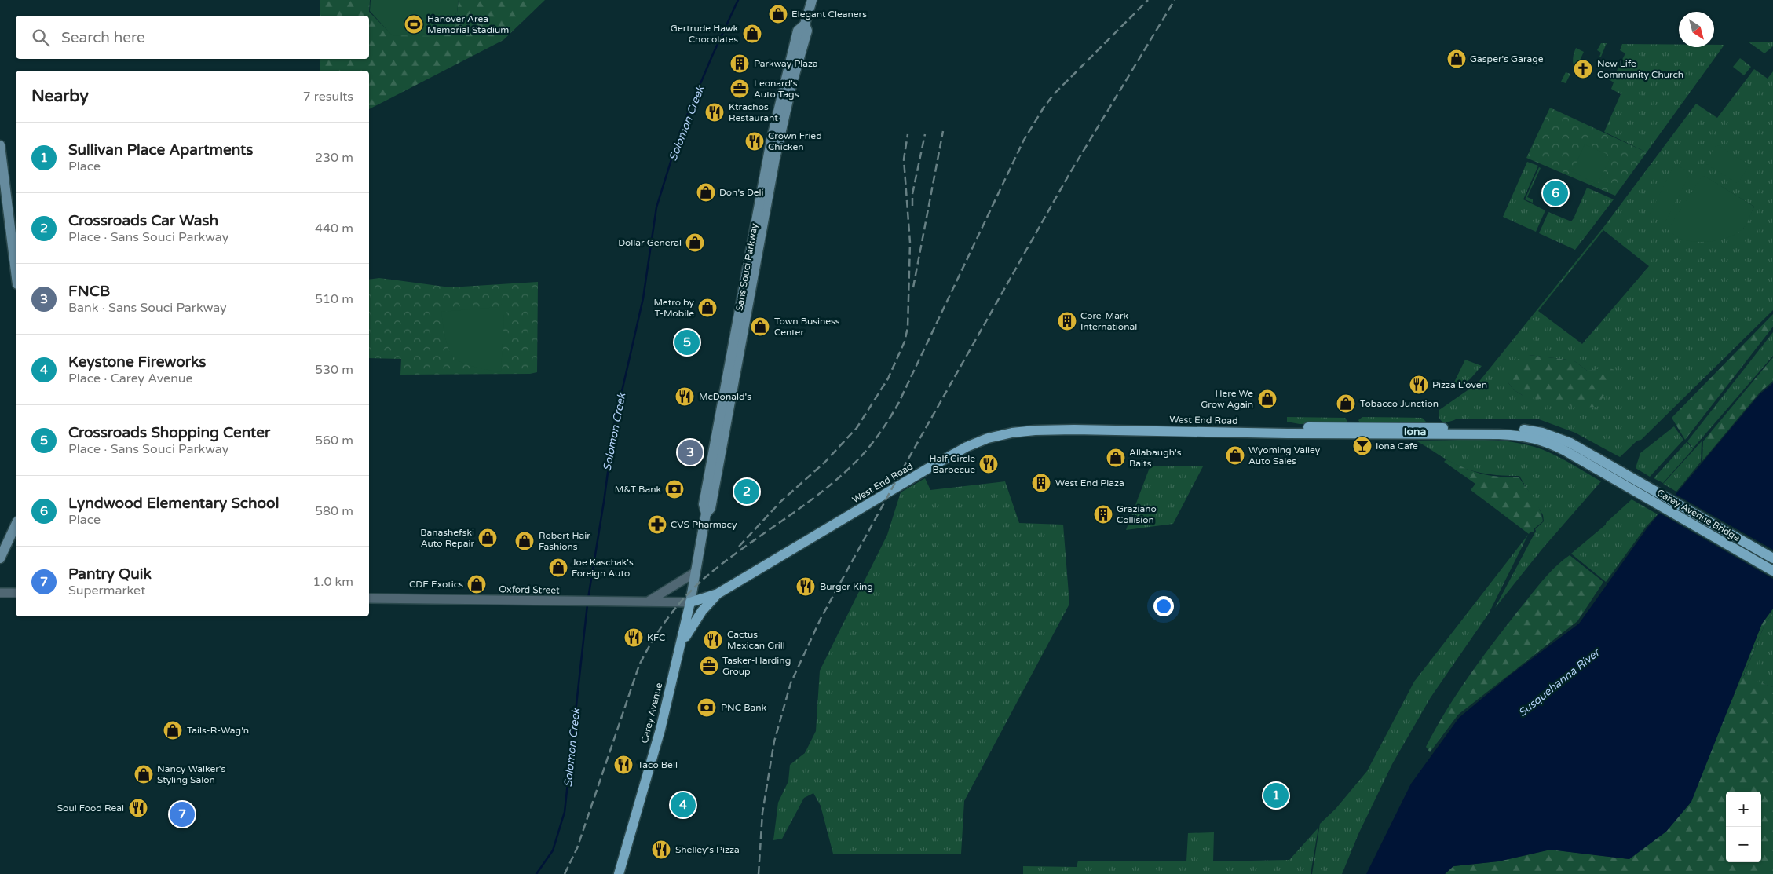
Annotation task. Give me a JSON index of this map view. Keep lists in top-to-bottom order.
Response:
{
  "streets": {
    "main road": [
      "Sans Souci Parkway",
      "West End Road",
      "Carey Avenue Bridge",
      "Carey Avenue"
    ],
    "street": ["Oxford Street"]
  },
  "crossings": [
    ["Sans Souci Parkway", "West End Road"],
    ["Sans Souci Parkway", "Oxford Street"],
    ["Sans Souci Parkway", "Carey Avenue"],
    ["West End Road", "Carey Avenue Bridge"],
    ["West End Road", "Oxford Street"],
    ["West End Road", "Carey Avenue"],
    ["Oxford Street", "Carey Avenue"]
  ],
  "districts": ["Iona"],
  "water": ["Solomon Creek", "Susquehanna River"],
  "places": {
    "shop": [
      "Elegant Cleaners",
      "Gertrude Hawk Chocolates",
      "Gasper's Garage",
      "Don's Deli",
      "Dollar General",
      "Metro by T-Mobile",
      "Town Business Center",
      "Here We Grow Again",
      "Tobacco Junction",
      "Wyoming Valley Auto Sales",
      "Allabaugh's Baits",
      "Banashefski Auto Repair",
      "Robert Hair Fashions",
      "Joe Kaschak's Foreign Auto",
      "CDE Exotics",
      "Tails-R-Wag'n",
      "Nancy Walker's Styling Salon"
    ],
    "sports": ["Hanover Area Memorial Stadium"],
    "building": [
      "Parkway Plaza",
      "Core-Mark International",
      "West End Plaza",
      "Graziano Collision"
    ],
    "church": ["New Life Community Church"],
    "office": ["Leonard's Auto Tags", "Tasker-Harding Group"],
    "restaurant": [
      "Ktrachos Restaurant",
      "Crown Fried Chicken",
      "Pizza L'oven",
      "McDonald's",
      "Half Circle Barbecue",
      "Burger King",
      "KFC",
      "Cactus Mexican Grill",
      "Taco Bell",
      "Soul Food Real",
      "Shelley's Pizza"
    ],
    "bar": ["Iona Cafe"],
    "bank": ["M&T Bank", "PNC Bank"],
    "pharmacy": ["CVS Pharmacy"]
  },
  "north": "bottom right",
  "page": {
    "search": "Search here",
    "heading": ["Nearby", "7 results"],
    "list": [
      {
        "mark": "1",
        "name": "Sullivan Place Apartments",
        "note": "Place",
        "value": "230 m"
      },
      {
        "mark": "2",
        "name": "Crossroads Car Wash",
        "note": "Place · Sans Souci Parkway",
        "value": "440 m"
      },
      {
        "mark": "3",
        "name": "FNCB",
        "note": "Bank · Sans Souci Parkway",
        "value": "510 m"
      },
      {
        "mark": "4",
        "name": "Keystone Fireworks",
        "note": "Place · Carey Avenue",
        "value": "530 m"
      },
      {
        "mark": "5",
        "name": "Crossroads Shopping Center",
        "note": "Place · Sans Souci Parkway",
        "value": "560 m"
      },
      {
        "mark": "6",
        "name": "Lyndwood Elementary School",
        "note": "Place",
        "value": "580 m"
      },
      {
        "mark": "7",
        "name": "Pantry Quik",
        "note": "Supermarket",
        "value": "1.0 km"
      }
    ],
    "pins": [
      "6",
      "5",
      "3",
      "2",
      "1",
      "4",
      "7"
    ],
    "map_buttons": ["+", "−"]
  }
}
